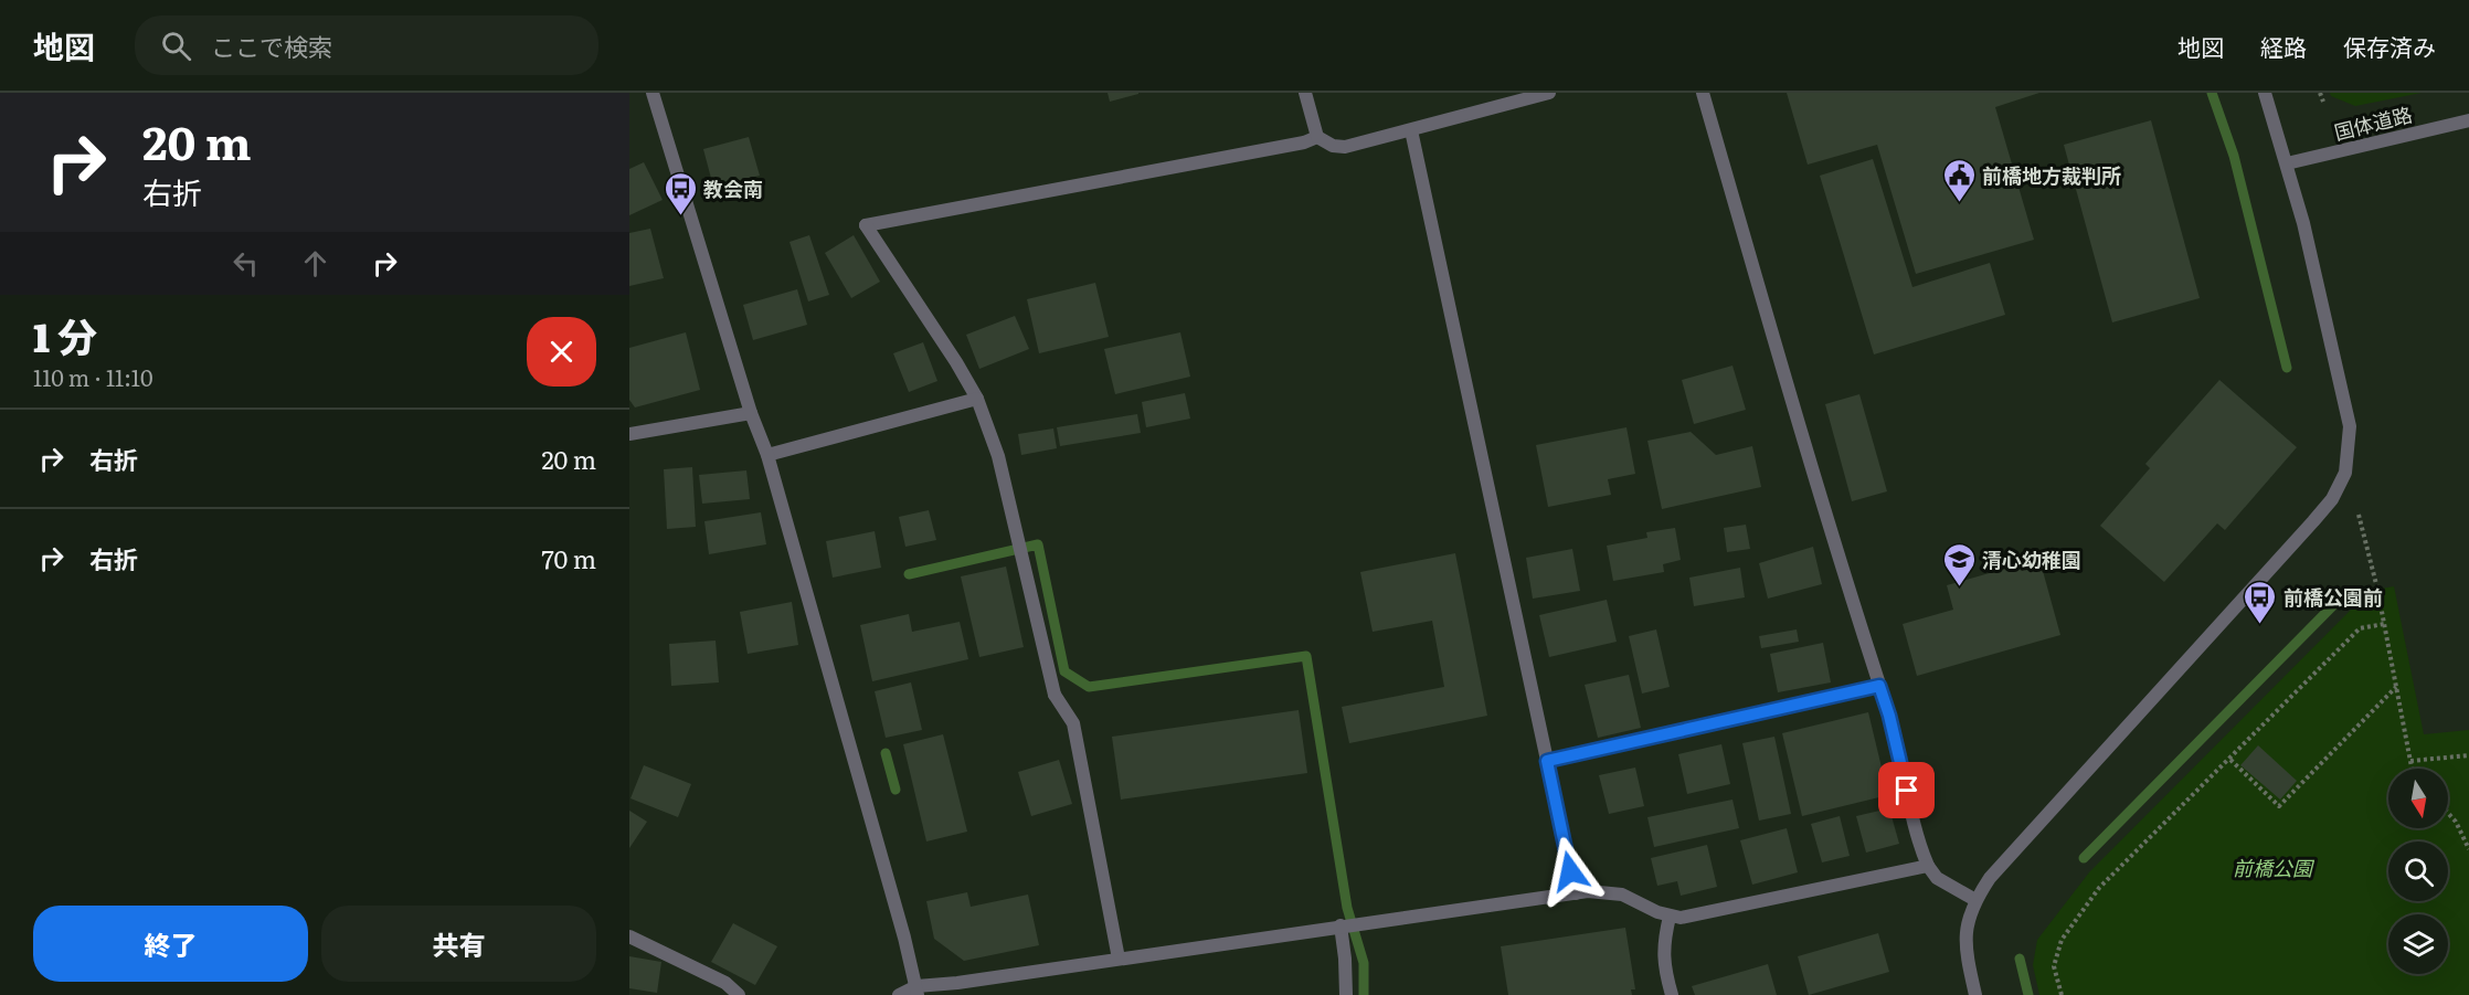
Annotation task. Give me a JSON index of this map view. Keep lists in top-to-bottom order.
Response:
{
  "streets": {
    "street": ["国体道路"]
  },
  "parks": ["前橋公園"],
  "places": {
    "public building": ["前橋地方裁判所"],
    "bus stop": ["教会南", "前橋公園前"],
    "school or university": ["清心幼稚園"]
  },
  "north": "bottom",
  "page": {
    "header": "地図",
    "search": "ここで検索",
    "nav": ["地図", "経路", "保存済み"],
    "turn": ["20 m", "右折"],
    "heading": ["1 分", "110 m · 11:10"],
    "list": [
      {
        "name": "右折",
        "value": "20 m"
      },
      {
        "name": "右折",
        "value": "70 m"
      }
    ],
    "buttons": ["終了", "共有"]
  }
}
